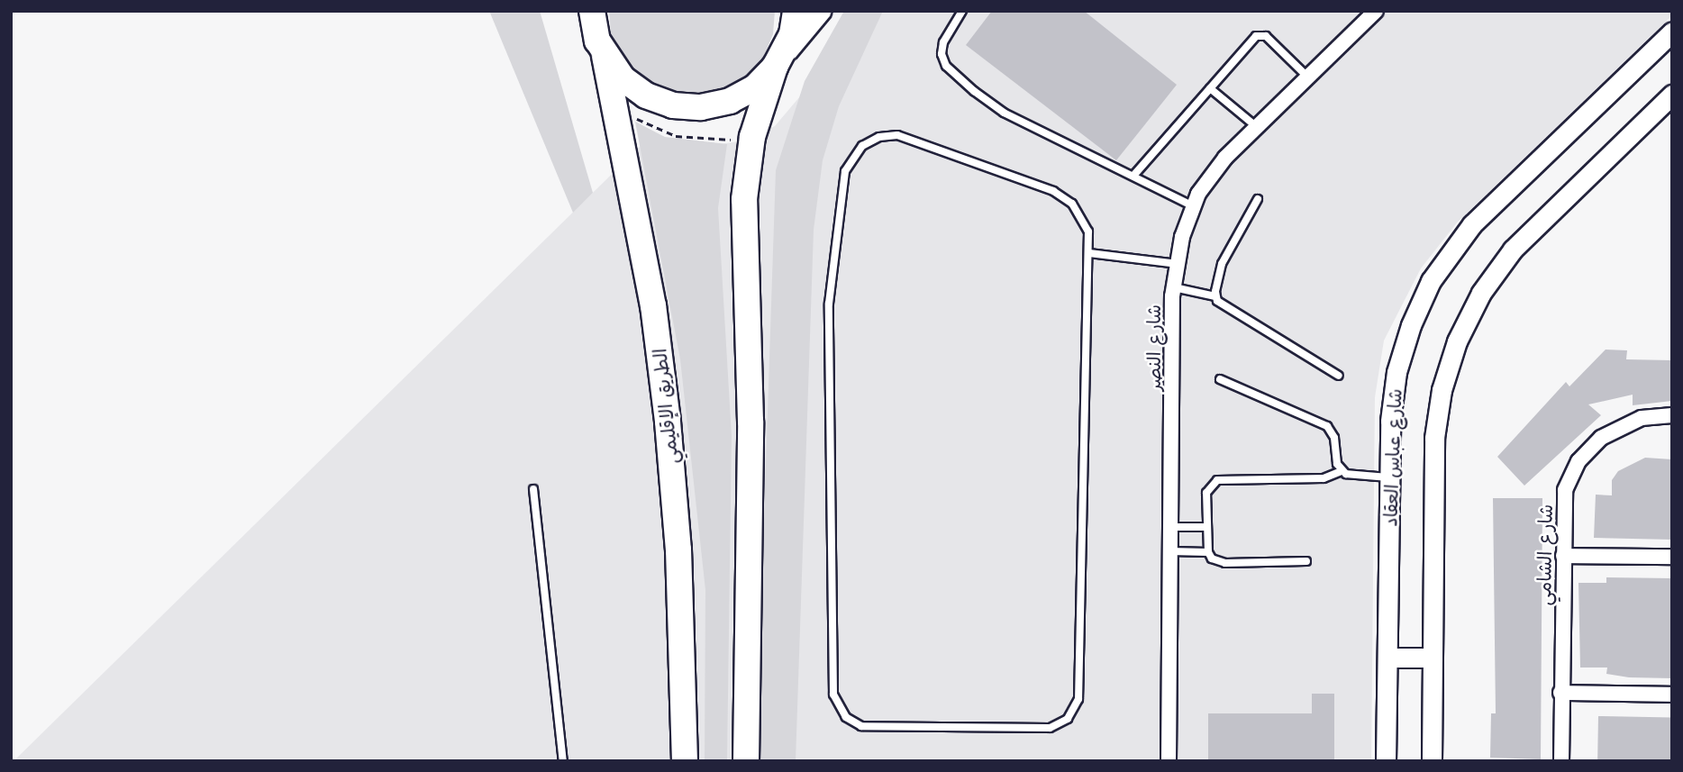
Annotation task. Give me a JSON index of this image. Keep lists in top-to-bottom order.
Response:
{
  "streets": {
    "highway": ["الطريق الإقليمي"],
    "street": ["شارع النصر", "شارع عباس العقاد", "شارع الشامي"]
  }
}
